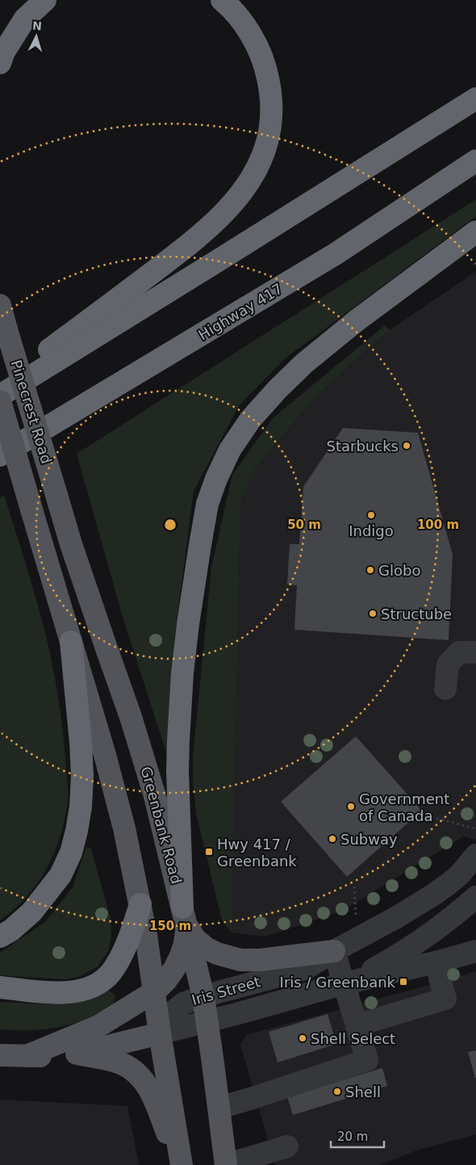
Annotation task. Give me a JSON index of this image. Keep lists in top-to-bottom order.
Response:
{
  "streets": {
    "highway": ["Highway 417"],
    "main road": ["Pinecrest Road", "Greenbank Road"],
    "street": ["Iris Street"]
  },
  "crossings": [
    ["Pinecrest Road", "Greenbank Road"],
    ["Greenbank Road", "Iris Street"]
  ],
  "places": {
    "other": [
      "Starbucks",
      "Indigo",
      "Globo",
      "Structube",
      "Government of Canada",
      "Subway",
      "Shell Select",
      "Shell"
    ],
    "transit": ["Hwy 417 / Greenbank", "Iris / Greenbank"]
  },
  "scale_bar": "20 m",
  "north": "top",
  "rings": ["50 m", "100 m", "150 m"]
}
